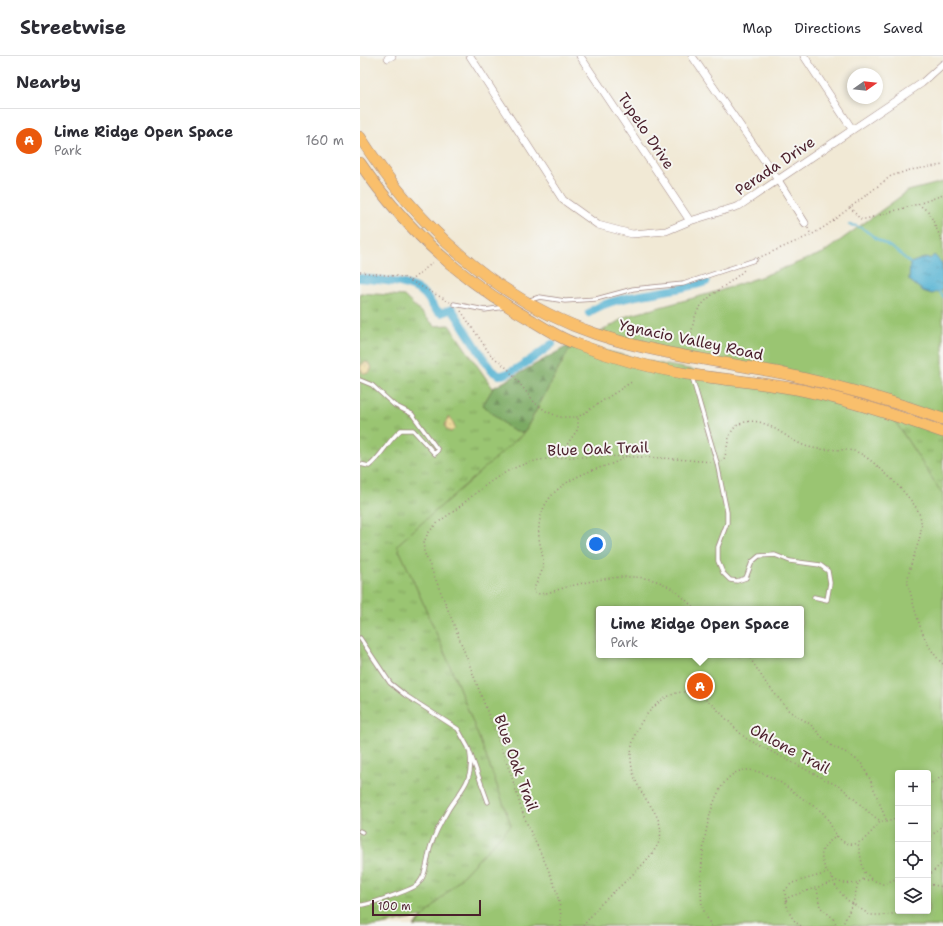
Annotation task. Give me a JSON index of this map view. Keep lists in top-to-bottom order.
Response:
{
  "streets": {
    "highway": ["Ygnacio Valley Road"],
    "street": ["Tupelo Drive", "Perada Drive"],
    "path": ["Blue Oak Trail", "Ohlone Trail"]
  },
  "crossings": [
    ["Tupelo Drive", "Perada Drive"]
  ],
  "scale_bar": "100 m",
  "north": "right",
  "page": {
    "header": "Streetwise",
    "nav": ["Map", "Directions", "Saved"],
    "heading": "Nearby",
    "list": [
      {
        "mark": "A",
        "name": "Lime Ridge Open Space",
        "note": "Park",
        "value": "160 m"
      }
    ],
    "popup": ["Lime Ridge Open Space", "Park"],
    "pins": "A",
    "map_buttons": ["+", "−"],
    "scale": "100 m"
  }
}
